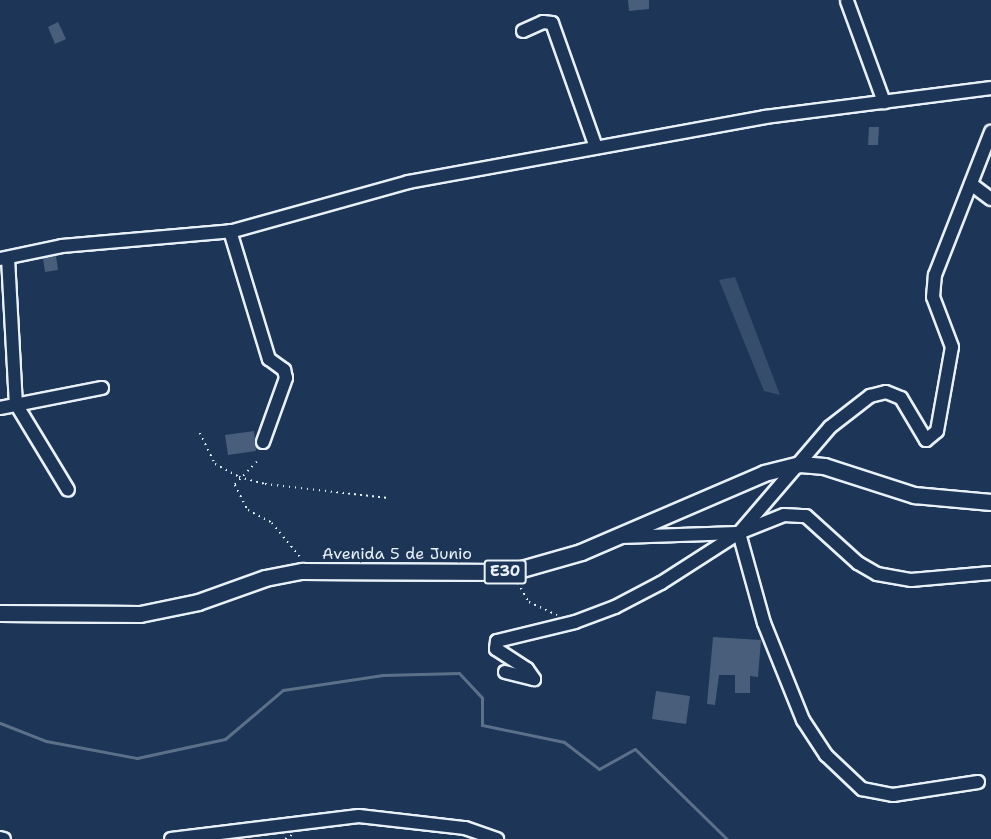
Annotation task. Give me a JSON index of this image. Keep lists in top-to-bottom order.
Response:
{
  "streets": {
    "main road": ["Avenida 5 de Junio", "E30"]
  }
}
